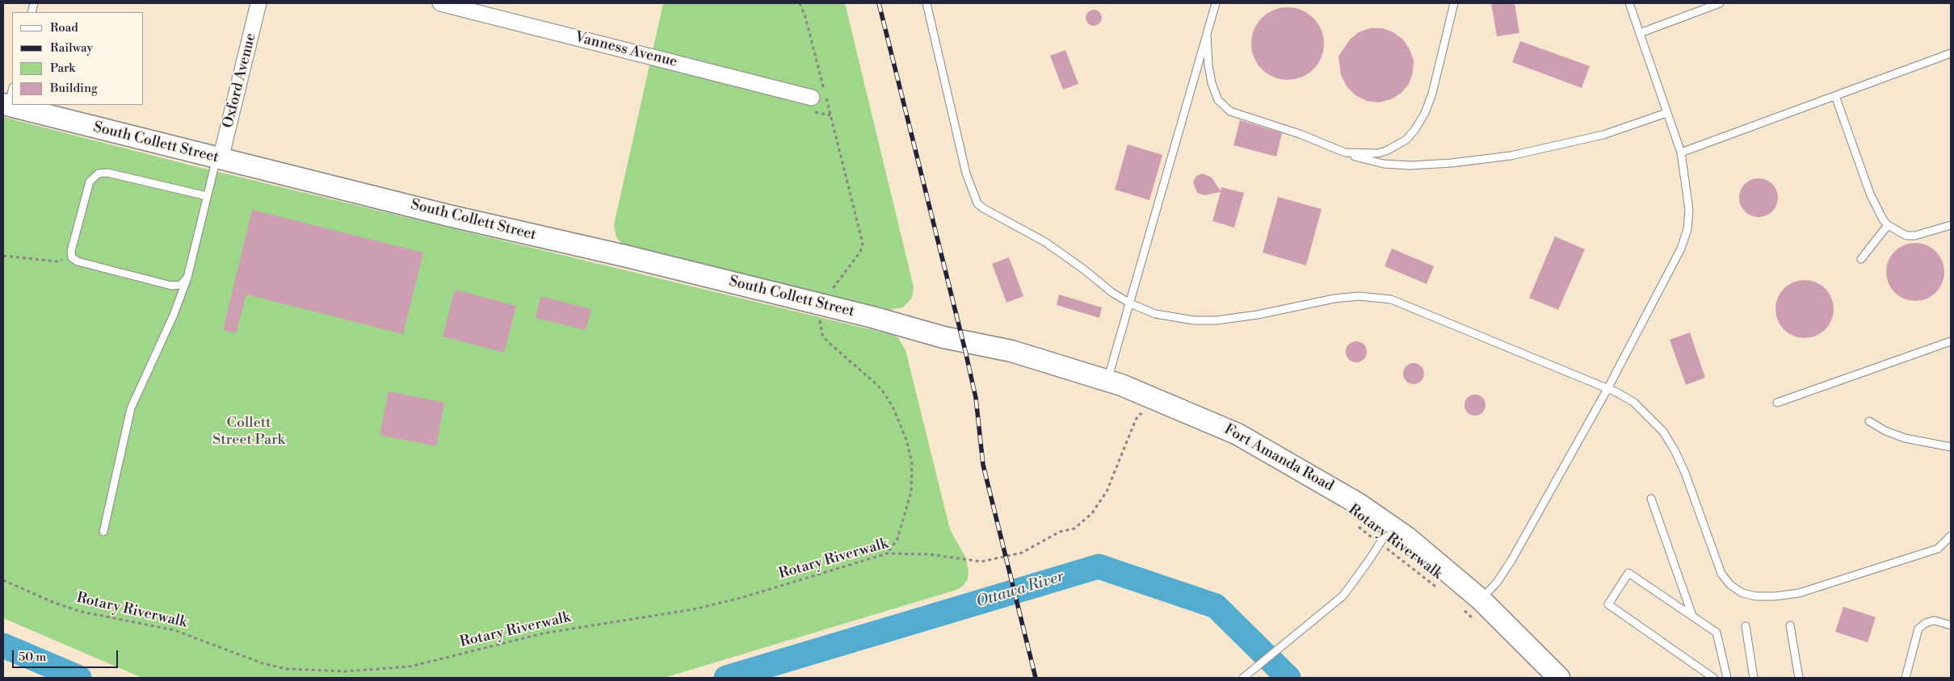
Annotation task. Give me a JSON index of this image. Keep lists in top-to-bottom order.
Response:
{
  "streets": {
    "street": [
      "Vanness Avenue",
      "Oxford Avenue",
      "South Collett Street",
      "Fort Amanda Road"
    ],
    "path": ["Rotary Riverwalk"]
  },
  "crossings": [
    ["Oxford Avenue", "South Collett Street"],
    ["South Collett Street", "Fort Amanda Road"],
    ["Fort Amanda Road", "Rotary Riverwalk"]
  ],
  "water": ["Ottawa River"],
  "parks": ["Collett Street Park"],
  "legend": [
    "Road",
    "Railway",
    "Park",
    "Building"
  ],
  "scale_bar": "50 m"
}
